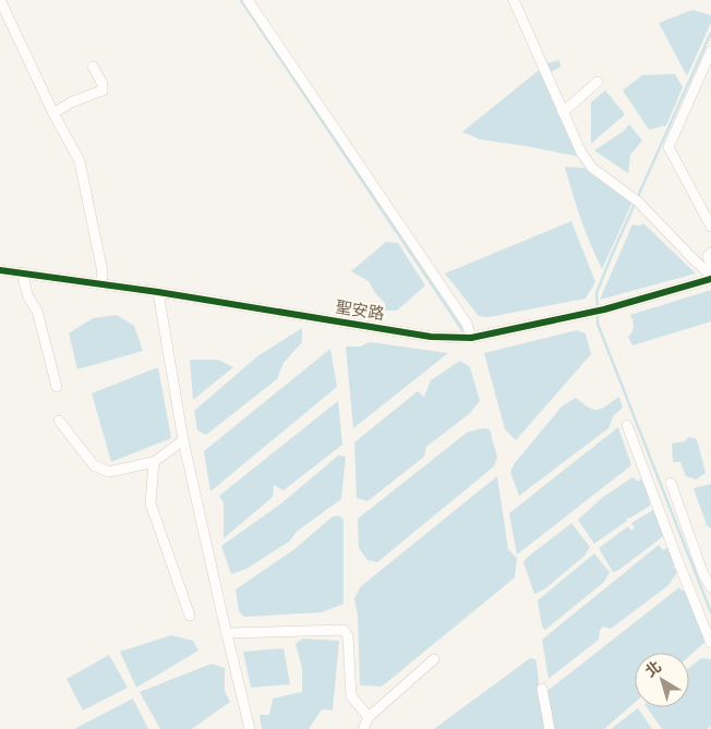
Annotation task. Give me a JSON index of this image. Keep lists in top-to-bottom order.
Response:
{
  "streets": {
    "street": ["聖安路"]
  },
  "north": "top left"
}
